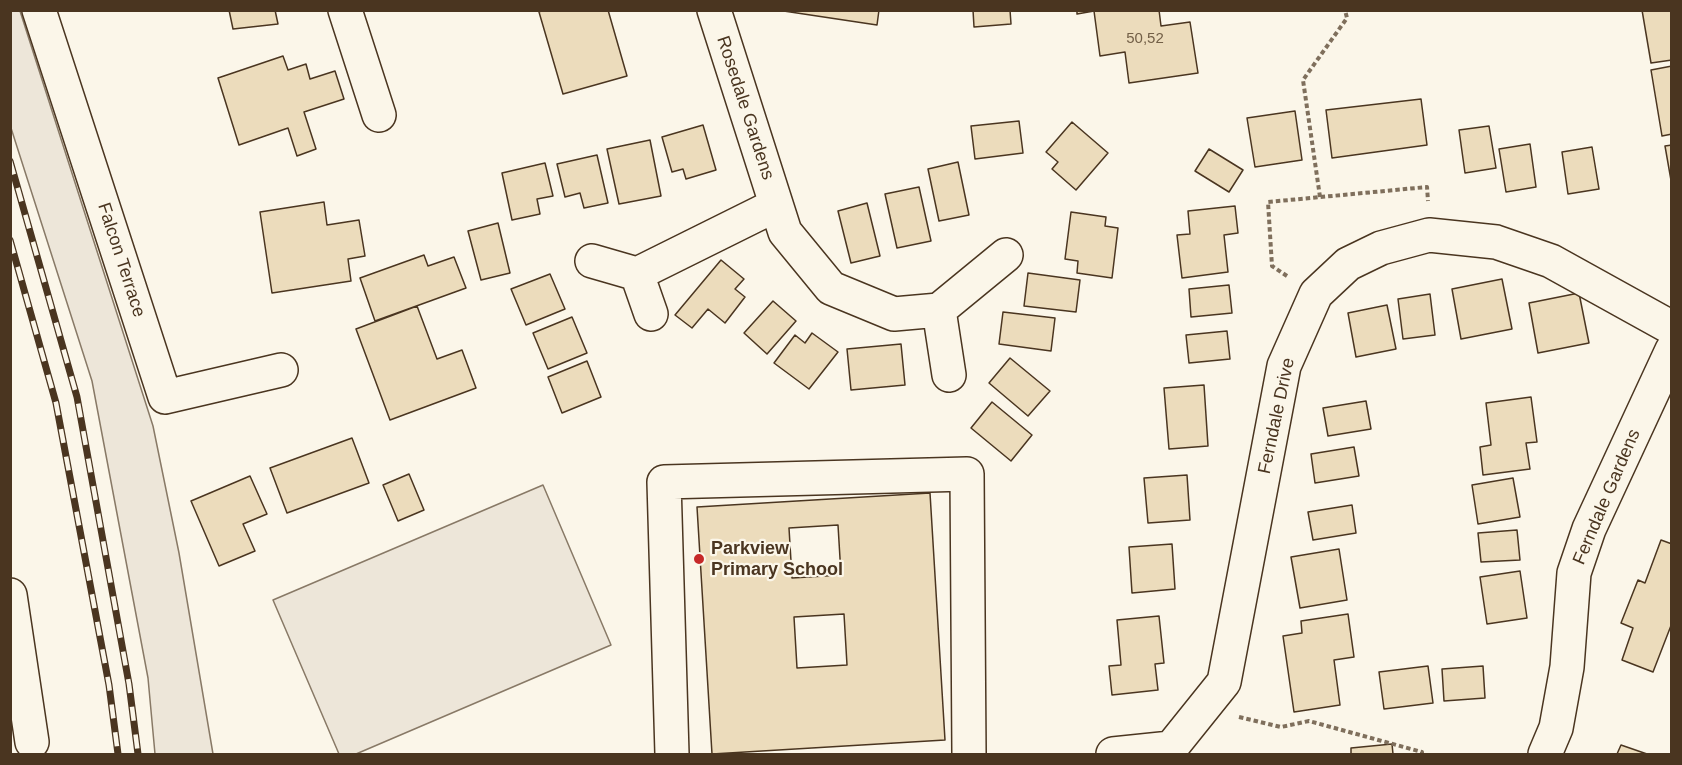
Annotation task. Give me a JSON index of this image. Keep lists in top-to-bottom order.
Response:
{
  "streets": {
    "street": [
      "Rosedale Gardens",
      "Falcon Terrace",
      "Ferndale Drive",
      "Ferndale Gardens"
    ]
  },
  "places": ["Parkview Primary School"],
  "house_numbers": ["50,52"]
}
